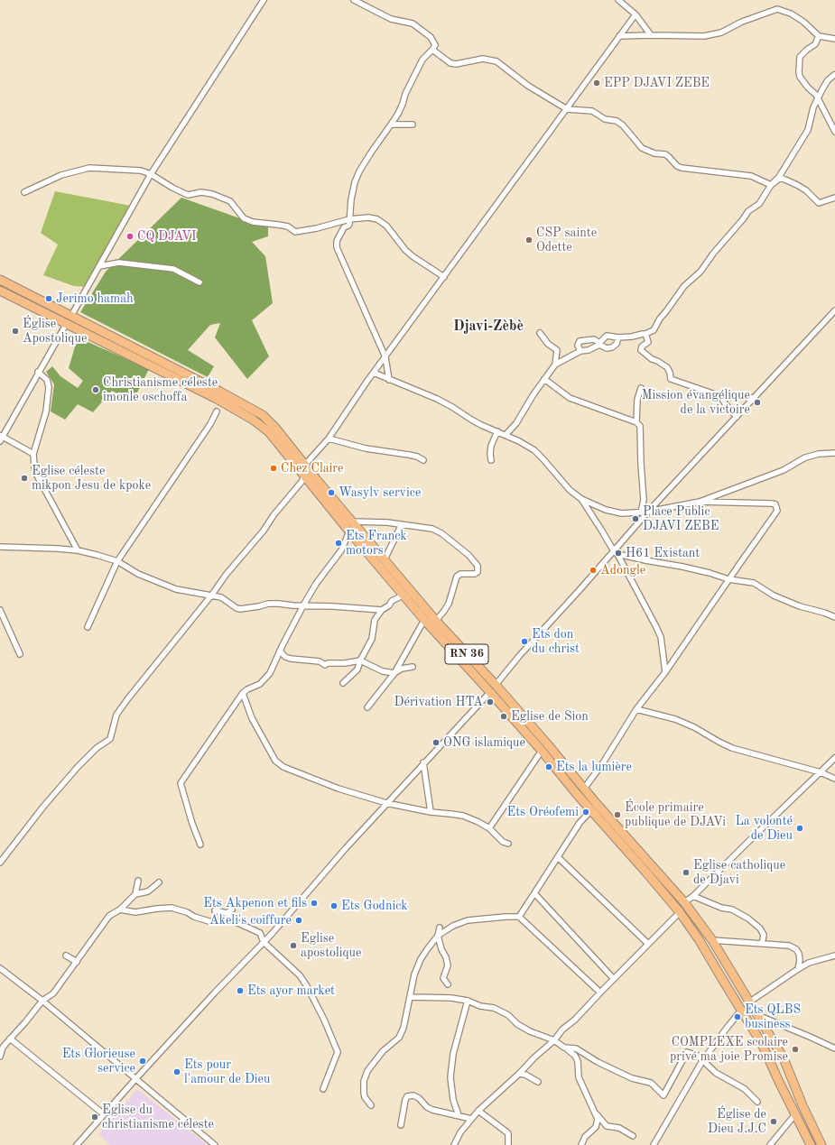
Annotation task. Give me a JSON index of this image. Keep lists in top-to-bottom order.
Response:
{
  "streets": {
    "main road": ["RN 36"]
  },
  "districts": ["Djavi-Zèbè"],
  "places": [
    "EPP DJAVI ZEBE",
    "CQ DJAVI",
    "CSP sainte Odette",
    "Jerimo hamah",
    "Église Apostolique",
    "Christianisme céleste imonle oschoffa",
    "Mission évangélique de la victoire",
    "Chez Claire",
    "Eglise céleste mikpon Jesu de kpoke",
    "Wasylv service",
    "Place Public DJAVI ZEBE",
    "Ets Franck motors",
    "H61 Existant",
    "Adongle",
    "Ets don du christ",
    "Dérivation HTA",
    "Eglise de Sion",
    "ONG islamique",
    "Ets la lumière",
    "Ets Oréofemi",
    "École primaire publique de DJAVi",
    "La volonté de Dieu",
    "Eglise catholique de Djavi",
    "Ets Akpenon et fils",
    "Ets Godnick",
    "Akeli's coiffure",
    "Eglise apostolique",
    "Ets ayor market",
    "Ets QLBS business",
    "COMPLEXE scolaire privé ma joie Promise",
    "Ets Glorieuse service",
    "Ets pour l'amour de Dieu",
    "Eglise du christianisme céleste",
    "Église de Dieu J.J.C"
  ]
}
